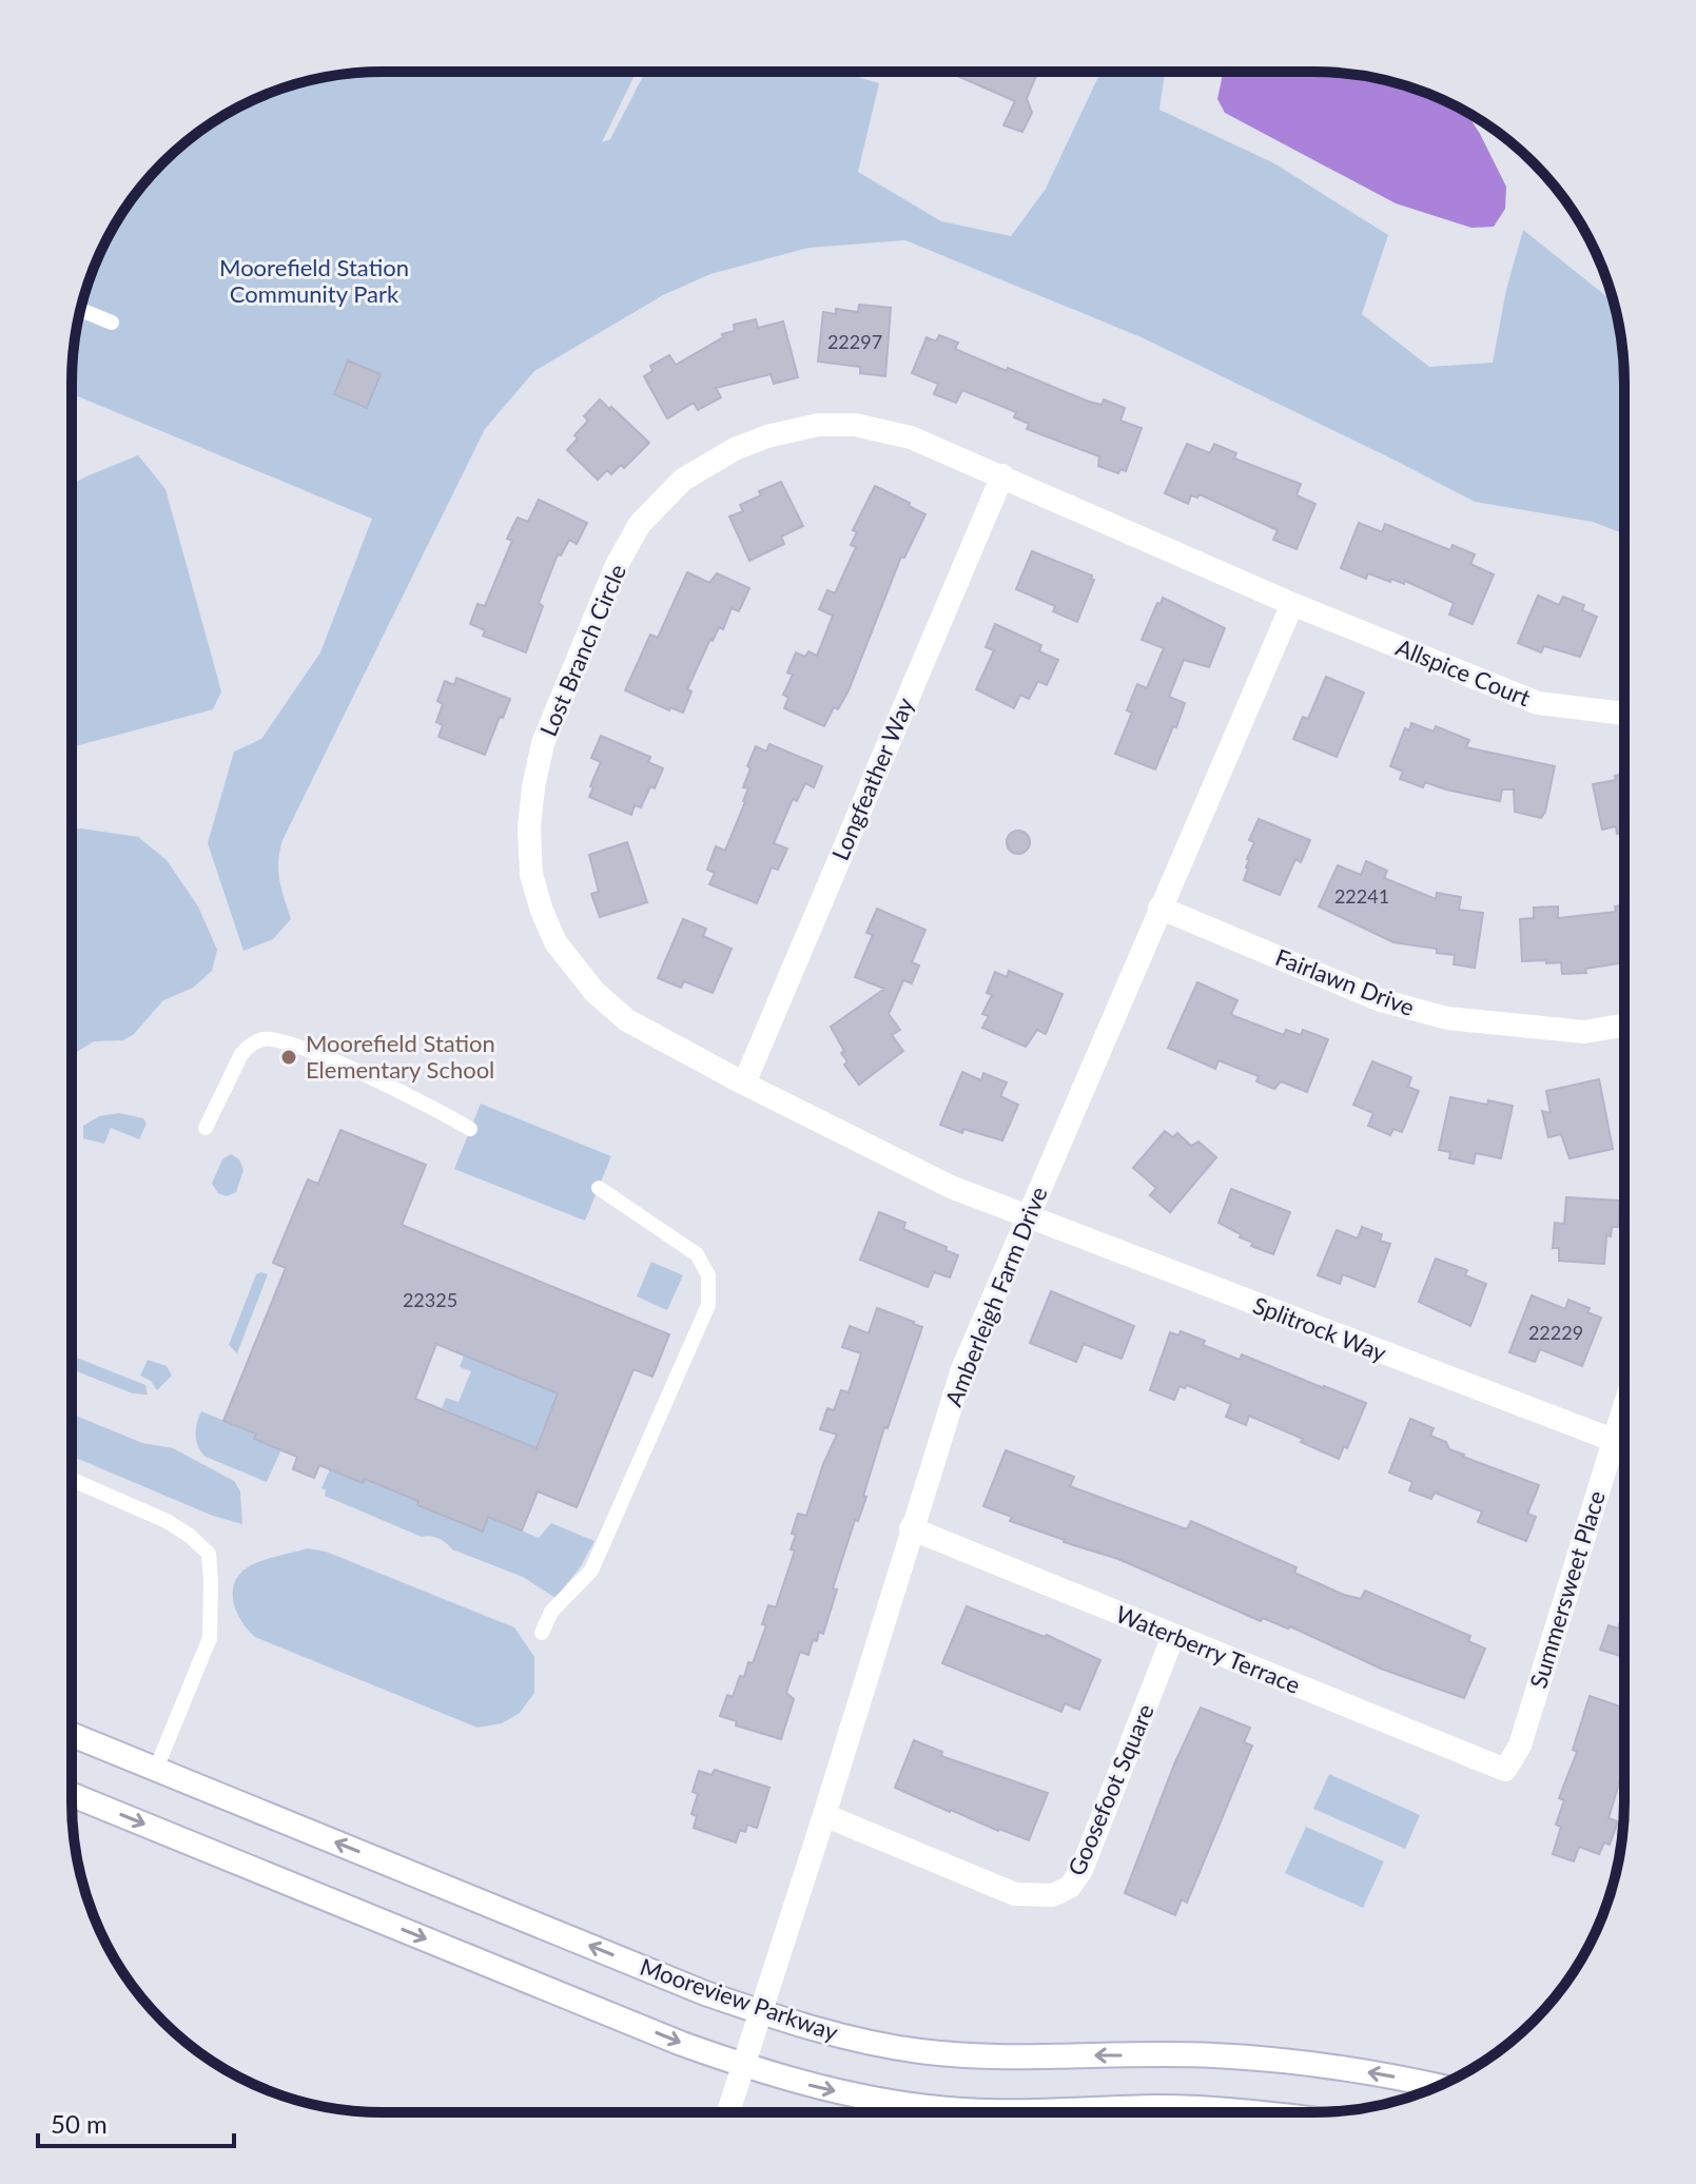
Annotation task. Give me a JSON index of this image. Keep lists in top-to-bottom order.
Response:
{
  "streets": {
    "street": [
      "Lost Branch Circle",
      "Allspice Court",
      "Longfeather Way",
      "Fairlawn Drive",
      "Amberleigh Farm Drive",
      "Splitrock Way",
      "Summersweet Place",
      "Waterberry Terrace",
      "Goosefoot Square",
      "Mooreview Parkway"
    ]
  },
  "crossings": [
    ["Lost Branch Circle", "Allspice Court"],
    ["Lost Branch Circle", "Longfeather Way"],
    ["Lost Branch Circle", "Amberleigh Farm Drive"],
    ["Lost Branch Circle", "Splitrock Way"],
    ["Allspice Court", "Amberleigh Farm Drive"],
    ["Fairlawn Drive", "Amberleigh Farm Drive"],
    ["Amberleigh Farm Drive", "Splitrock Way"],
    ["Amberleigh Farm Drive", "Waterberry Terrace"],
    ["Amberleigh Farm Drive", "Goosefoot Square"],
    ["Amberleigh Farm Drive", "Mooreview Parkway"],
    ["Splitrock Way", "Summersweet Place"],
    ["Summersweet Place", "Waterberry Terrace"],
    ["Waterberry Terrace", "Goosefoot Square"]
  ],
  "parks": ["Moorefield Station Community Park"],
  "places": ["Moorefield Station Elementary School"],
  "house_numbers": [
    "22297",
    "22241",
    "22325",
    "22229"
  ],
  "scale_bar": "50 m"
}
